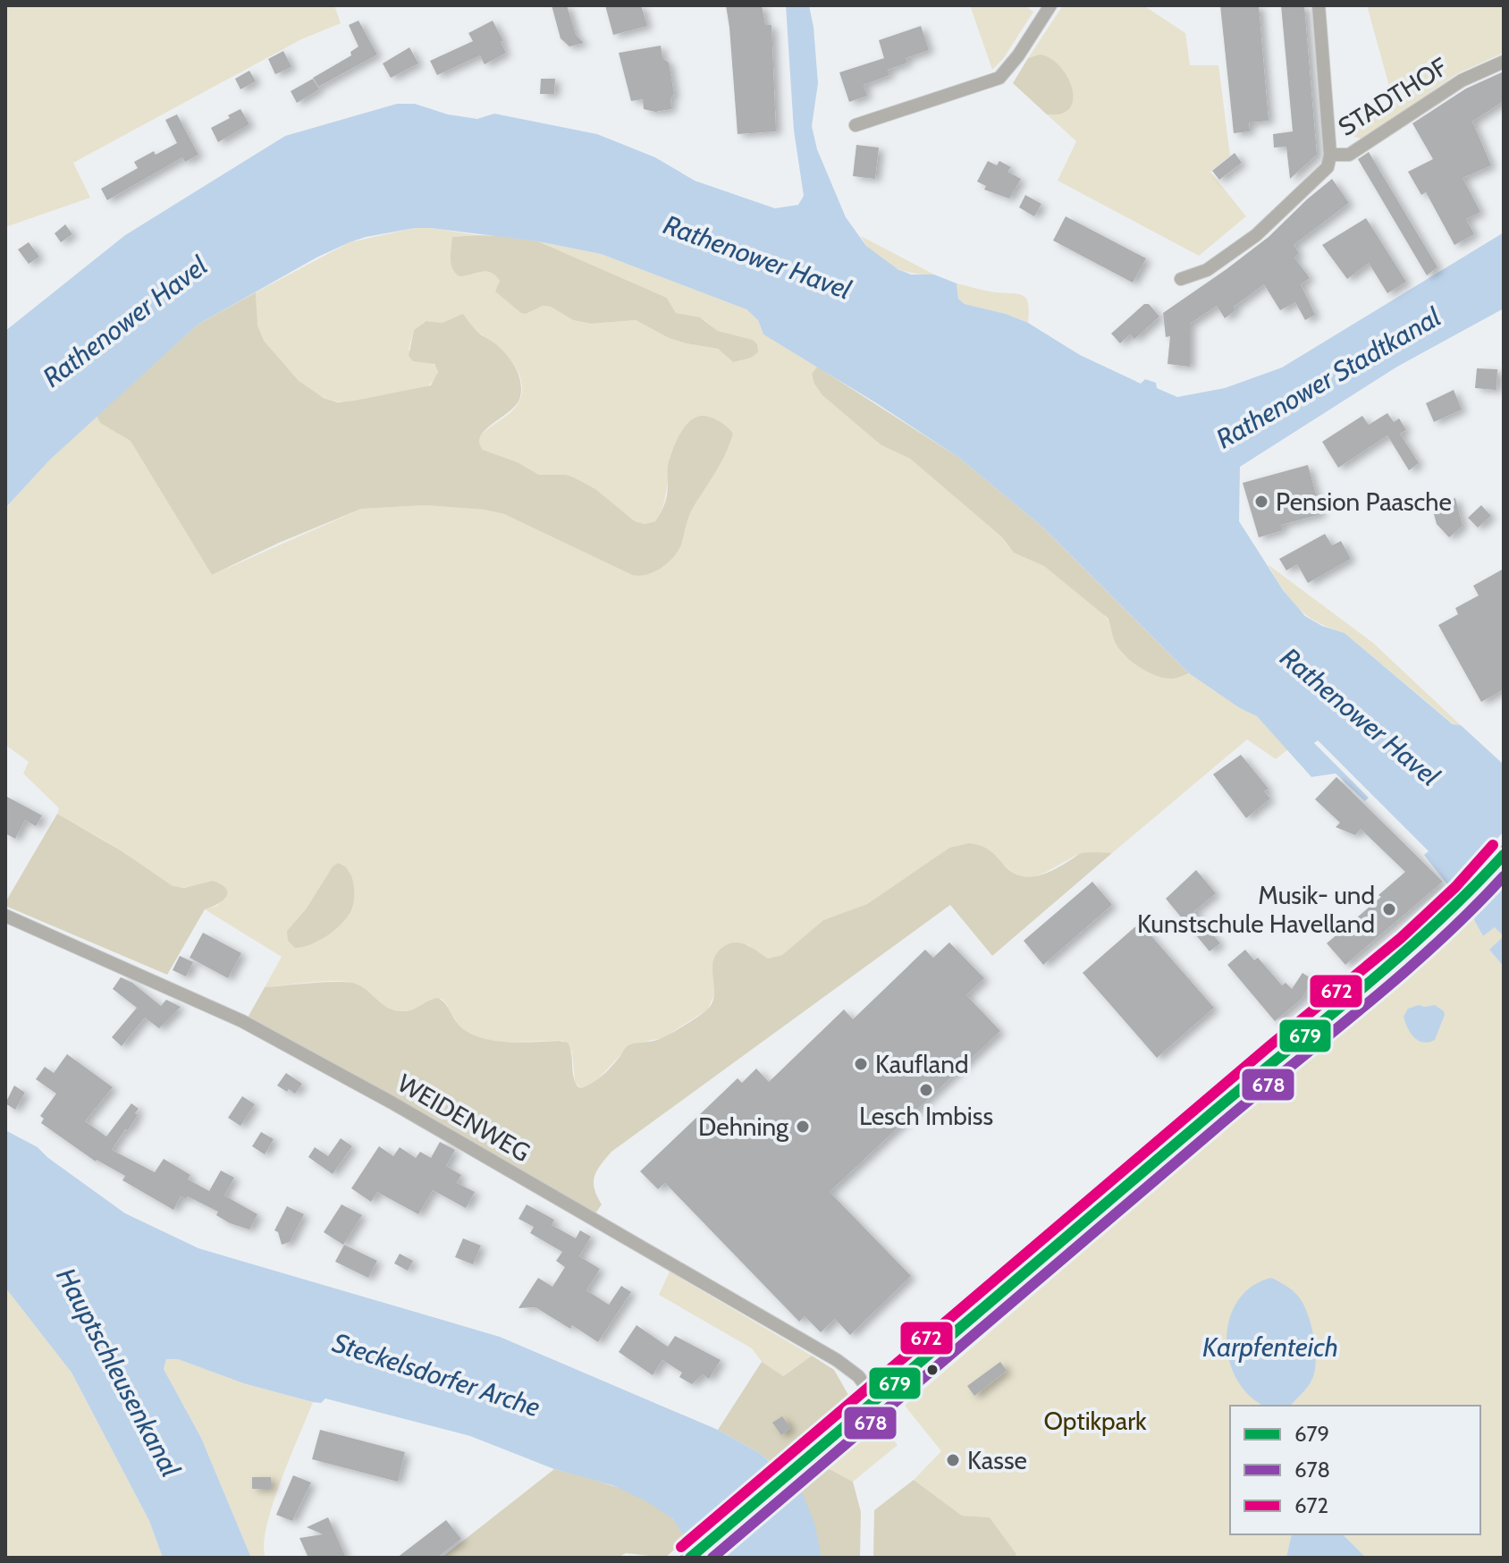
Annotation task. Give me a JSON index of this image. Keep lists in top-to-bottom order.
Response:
{
  "streets": {
    "street": ["STADTHOF", "WEIDENWEG"]
  },
  "water": [
    "Rathenower Havel",
    "Rathenower Stadtkanal",
    "Karpfenteich",
    "Hauptschleusenkanal",
    "Steckelsdorfer Arche"
  ],
  "parks": ["Optikpark"],
  "places": [
    "Pension Paasche",
    "Musik- und Kunstschule Havelland",
    "Kaufland",
    "Lesch Imbiss",
    "Dehning",
    "Kasse"
  ],
  "lines": ["transit line 672", "transit line 679", "transit line 678"],
  "legend": ["679", "678", "672"]
}
